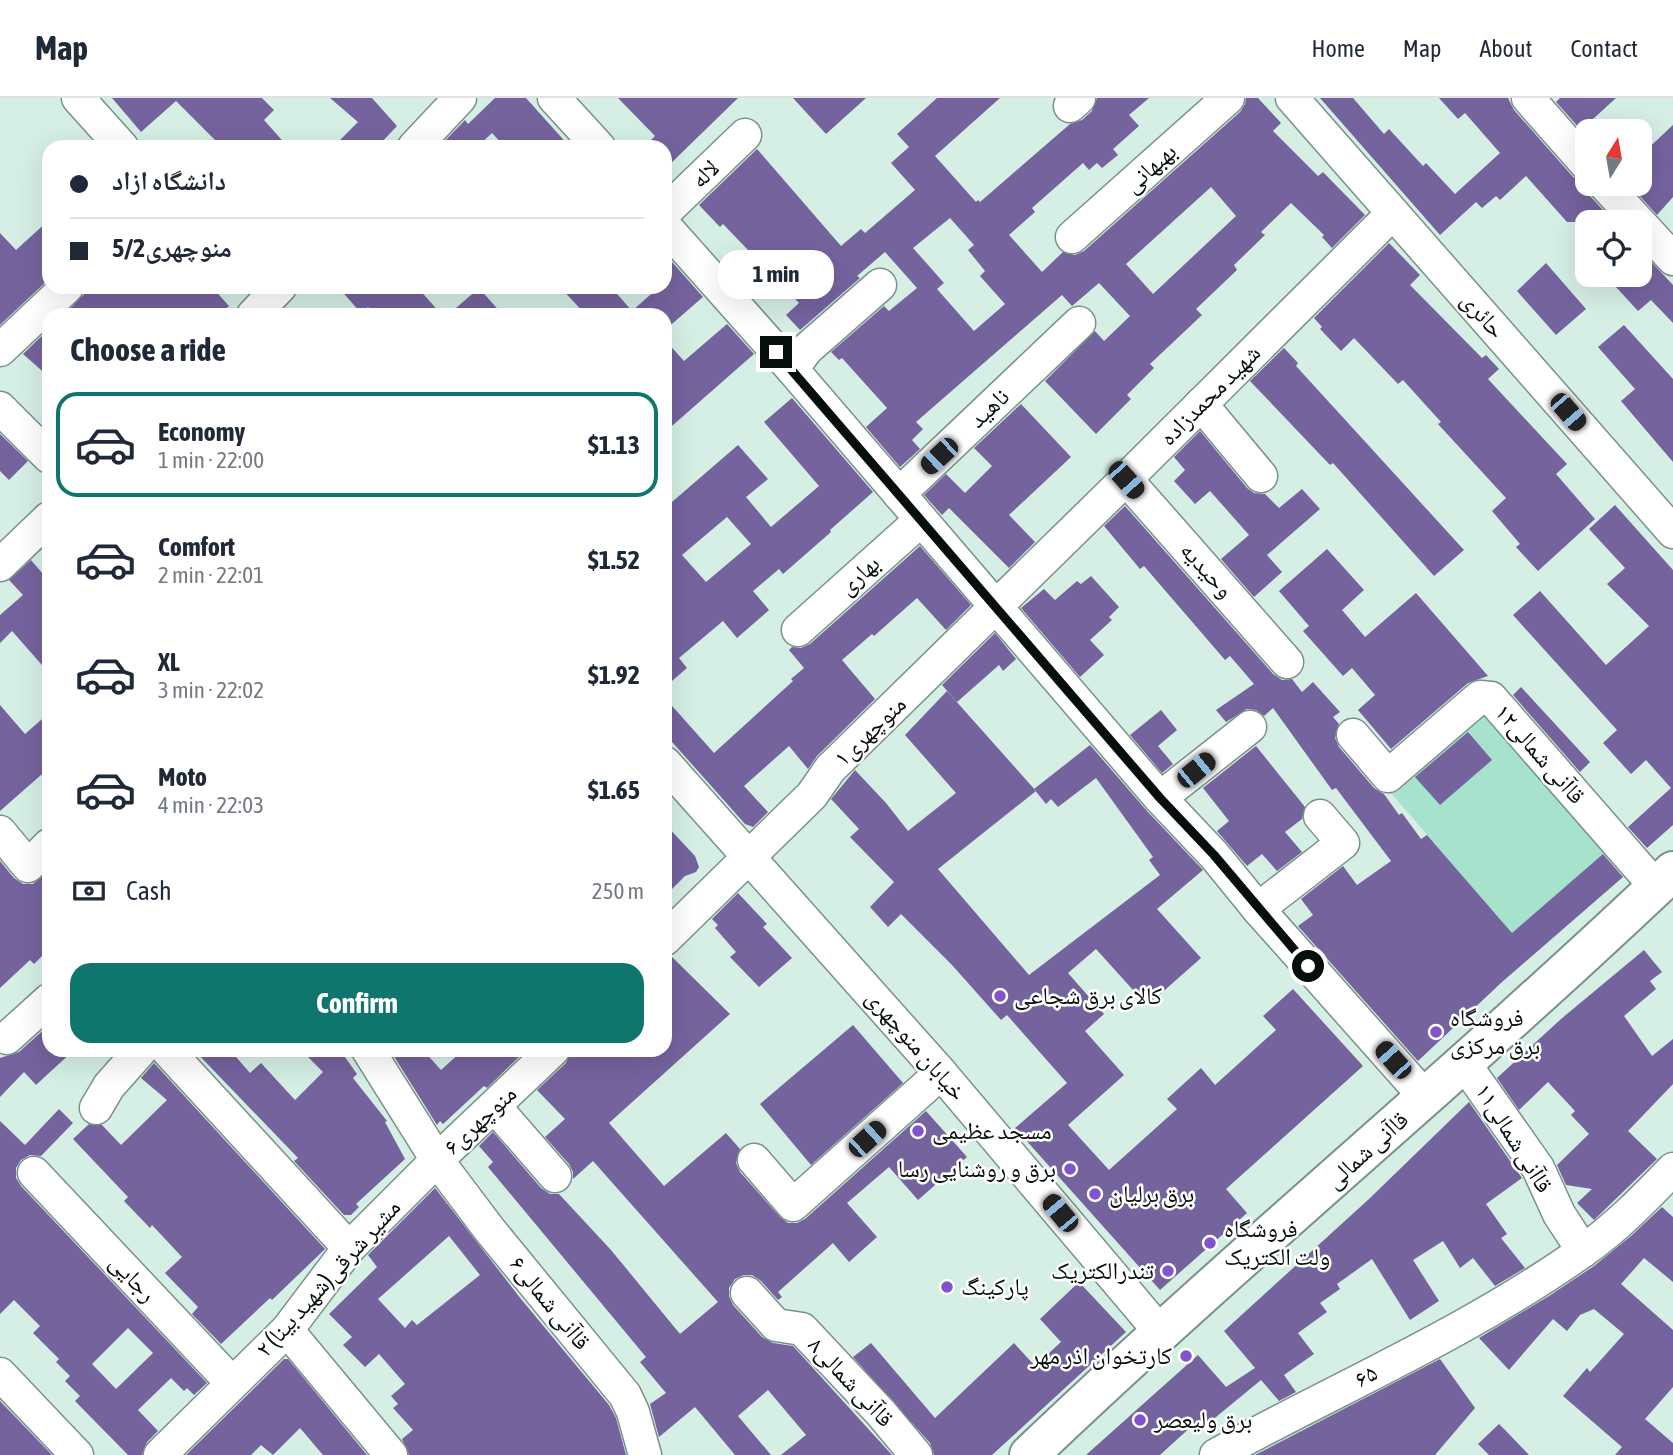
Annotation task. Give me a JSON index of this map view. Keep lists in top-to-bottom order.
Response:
{
  "streets": {
    "main road": ["قاآنی شمالی"],
    "street": [
      "بهبهانی",
      "لاله",
      "حائری",
      "شهید محمدزاده",
      "ناهید",
      "وحیدیه",
      "بهاری",
      "منوچهری۱",
      "قاآنی شمالی۱۲",
      "خیابان منوچهری",
      "منوچهری۶",
      "قاآنی شمالی۱۱",
      "رجایی",
      "۲ مشیر شرقی(شهید بینا)",
      "قاآنی شمالی۶",
      "۶۵",
      "قاآنی شمالی۸"
    ]
  },
  "crossings": [
    ["حائری", "شهید محمدزاده"],
    ["شهید محمدزاده", "وحیدیه"],
    ["شهید محمدزاده", "منوچهری۱"],
    ["منوچهری۱", "خیابان منوچهری"],
    ["قاآنی شمالی۱۲", "قاآنی شمالی"],
    ["خیابان منوچهری", "قاآنی شمالی"],
    ["منوچهری۶", "۲ مشیر شرقی(شهید بینا)"],
    ["منوچهری۶", "قاآنی شمالی۶"],
    ["قاآنی شمالی۱۱", "قاآنی شمالی"],
    ["قاآنی شمالی۱۱", "۶۵"],
    ["رجایی", "۲ مشیر شرقی(شهید بینا)"],
    ["۲ مشیر شرقی(شهید بینا)", "قاآنی شمالی۶"]
  ],
  "places": [
    "کالای برق شجاعی",
    "فروشگاه برق مرکزی",
    "مسجد عظیمی",
    "برق و روشنایی رسا",
    "برق برلیان",
    "فروشگاه ولت الکتریک",
    "تندرالکتریک",
    "پارکینگ",
    "کارتخوان اذر مهر",
    "برق ولیعصر"
  ],
  "north": "top",
  "page": {
    "header": "Map",
    "nav": [
      "Home",
      "Map",
      "About",
      "Contact"
    ],
    "banner": ["دانشگاه ازاد", "5/2منوچهری"],
    "bubble": "1 min",
    "heading": "Choose a ride",
    "list": [
      {
        "name": "Economy",
        "note": "1 min · 22:00",
        "value": "$1.13"
      },
      {
        "name": "Comfort",
        "note": "2 min · 22:01",
        "value": "$1.52"
      },
      {
        "name": "XL",
        "note": "3 min · 22:02",
        "value": "$1.92"
      },
      {
        "name": "Moto",
        "note": "4 min · 22:03",
        "value": "$1.65"
      }
    ],
    "pay": ["Cash", "250 m"],
    "buttons": "Confirm"
  }
}
